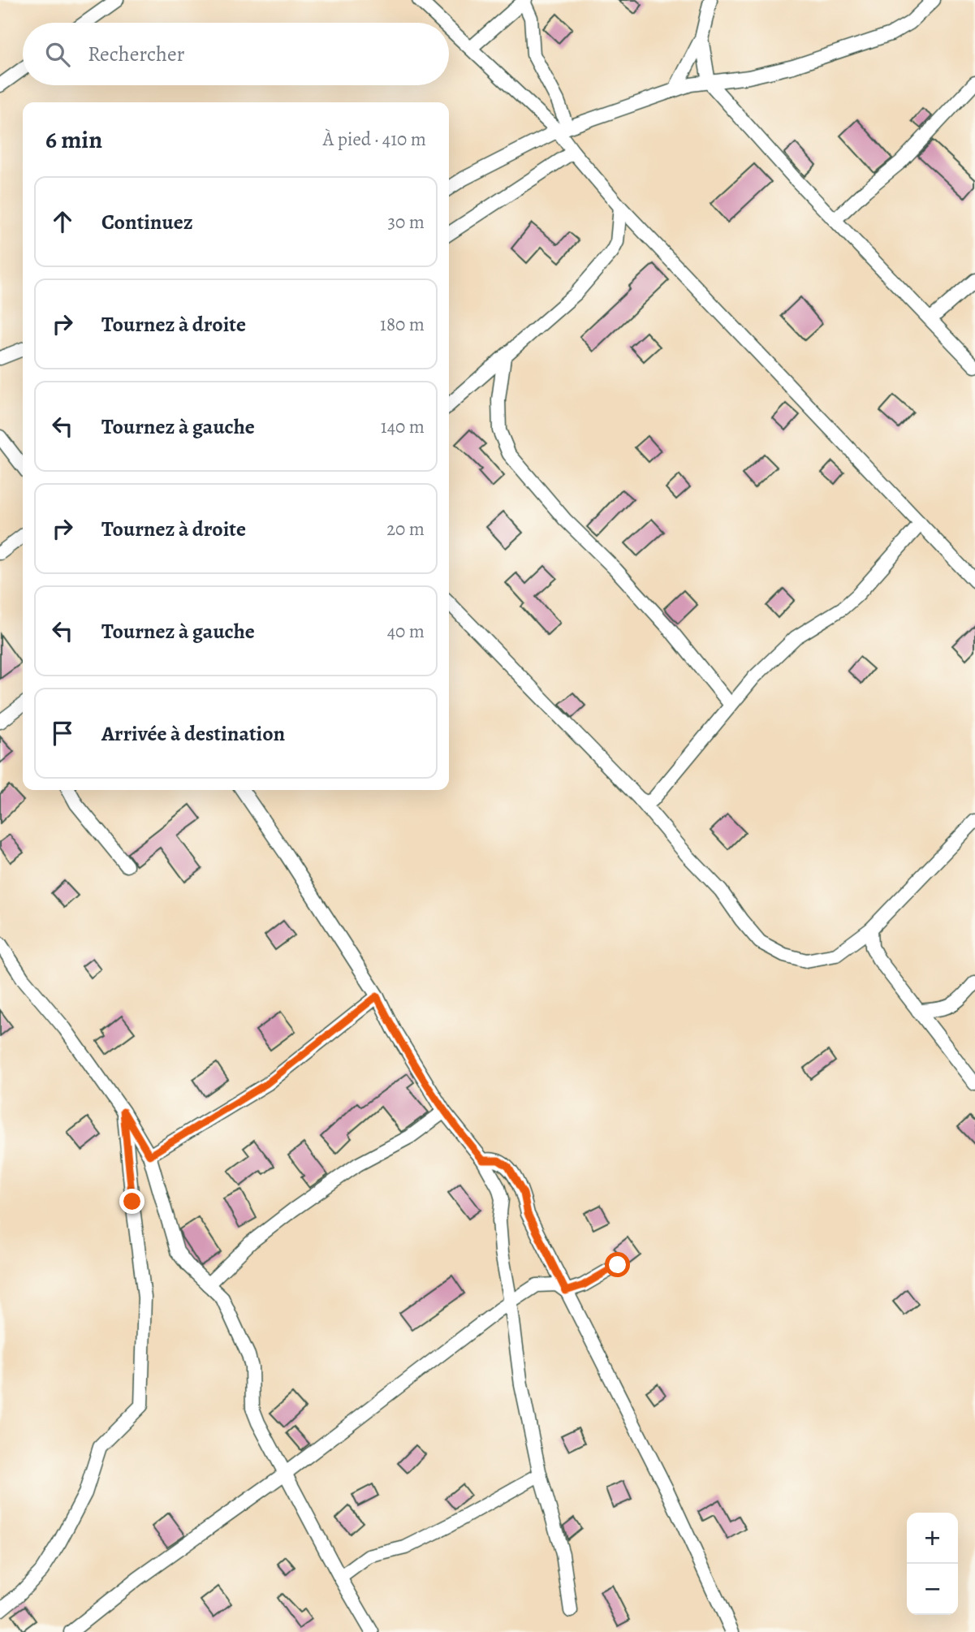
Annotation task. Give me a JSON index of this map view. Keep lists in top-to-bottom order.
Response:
{
  "page": {
    "search": "Rechercher",
    "heading": ["6 min", "À pied · 410 m"],
    "list": [
      ["Continuez", "30 m"],
      ["Tournez à droite", "180 m"],
      ["Tournez à gauche", "140 m"],
      ["Tournez à droite", "20 m"],
      ["Tournez à gauche", "40 m"],
      "Arrivée à destination"
    ],
    "map_buttons": ["+", "−"]
  }
}
